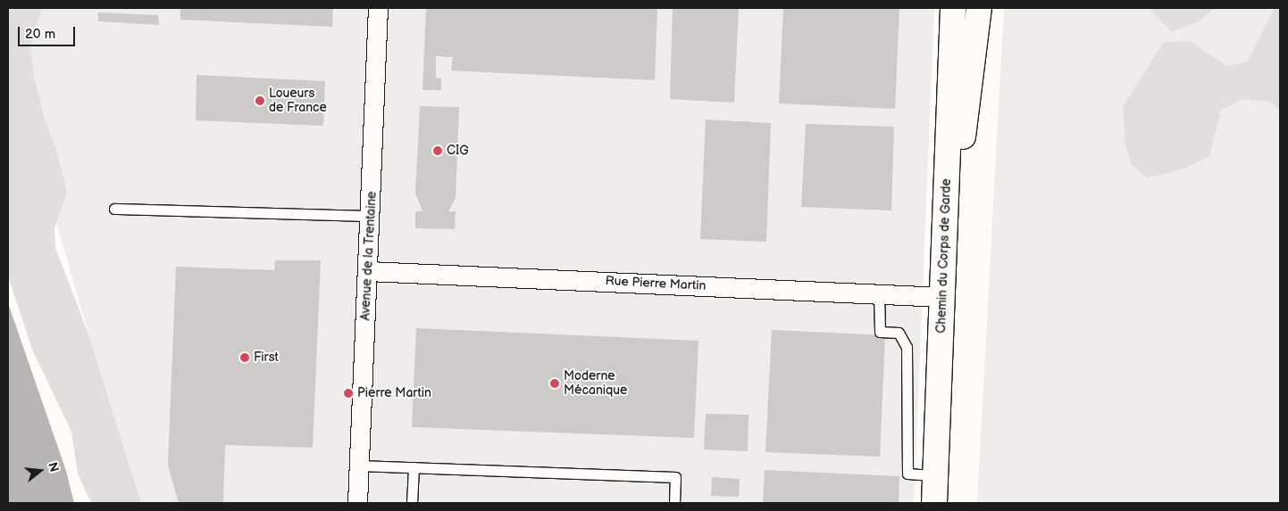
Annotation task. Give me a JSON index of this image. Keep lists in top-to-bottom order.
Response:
{
  "streets": {
    "street": ["Avenue de la Trentaine", "Chemin du Corps de Garde", "Rue Pierre Martin"]
  },
  "crossings": [
    ["Avenue de la Trentaine", "Rue Pierre Martin"],
    ["Chemin du Corps de Garde", "Rue Pierre Martin"]
  ],
  "places": [
    "Loueurs de France",
    "CIG",
    "First",
    "Moderne Mécanique",
    "Pierre Martin"
  ],
  "scale_bar": "20 m",
  "north": "right"
}
